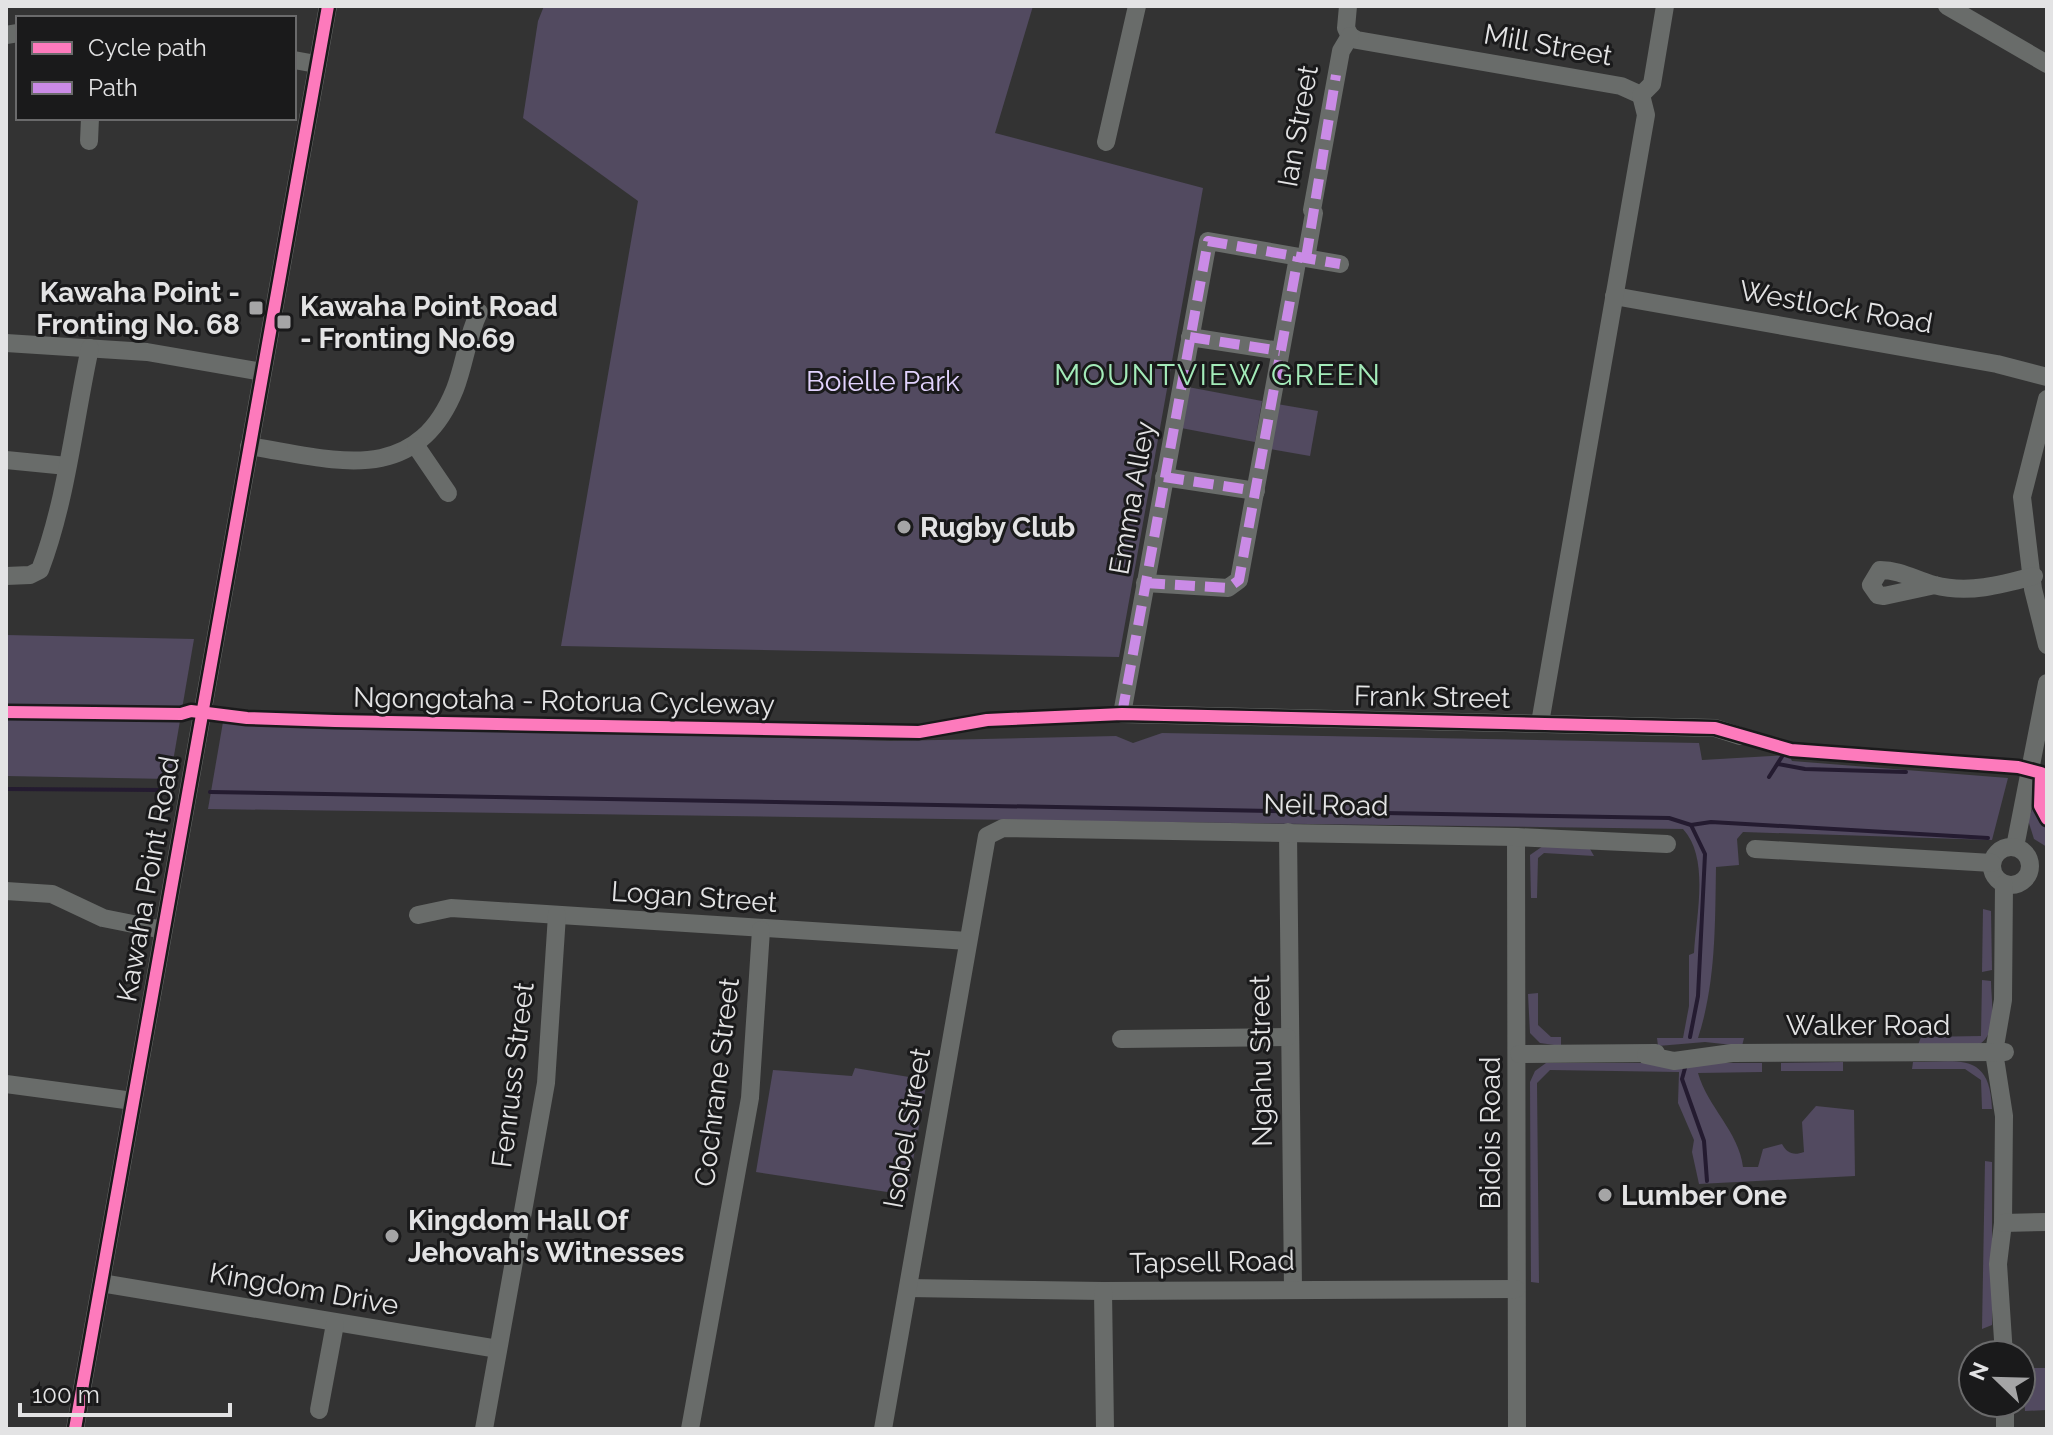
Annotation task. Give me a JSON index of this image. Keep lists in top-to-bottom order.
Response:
{
  "streets": {
    "street": [
      "Mill Street",
      "Ian Street",
      "Westlock Road",
      "Emma Alley",
      "Frank Street",
      "Neil Road",
      "Kawaha Point Road",
      "Logan Street",
      "Walker Road",
      "Ngahu Street",
      "Fenruss Street",
      "Cochrane Street",
      "Isobel Street",
      "Bidois Road",
      "Tapsell Road",
      "Kingdom Drive"
    ],
    "cycle path": ["Ngongotaha - Rotorua Cycleway"]
  },
  "crossings": [
    ["Mill Street", "Ian Street"],
    ["Mill Street", "Frank Street"],
    ["Ian Street", "Emma Alley"],
    ["Westlock Road", "Frank Street"],
    ["Emma Alley", "Frank Street"],
    ["Neil Road", "Ngahu Street"],
    ["Neil Road", "Isobel Street"],
    ["Neil Road", "Bidois Road"],
    ["Kawaha Point Road", "Kingdom Drive"],
    ["Logan Street", "Fenruss Street"],
    ["Logan Street", "Cochrane Street"],
    ["Logan Street", "Isobel Street"],
    ["Walker Road", "Bidois Road"],
    ["Ngahu Street", "Tapsell Road"],
    ["Fenruss Street", "Kingdom Drive"],
    ["Isobel Street", "Tapsell Road"],
    ["Bidois Road", "Tapsell Road"]
  ],
  "districts": ["MOUNTVIEW GREEN"],
  "parks": ["Boielle Park"],
  "places": {
    "transit": ["Kawaha Point - Fronting No. 68", "Kawaha Point Road - Fronting No.69"],
    "other": ["Rugby Club", "Lumber One", "Kingdom Hall Of Jehovah's Witnesses"]
  },
  "legend": ["Cycle path", "Path"],
  "scale_bar": "100 m",
  "north": "top left"
}
